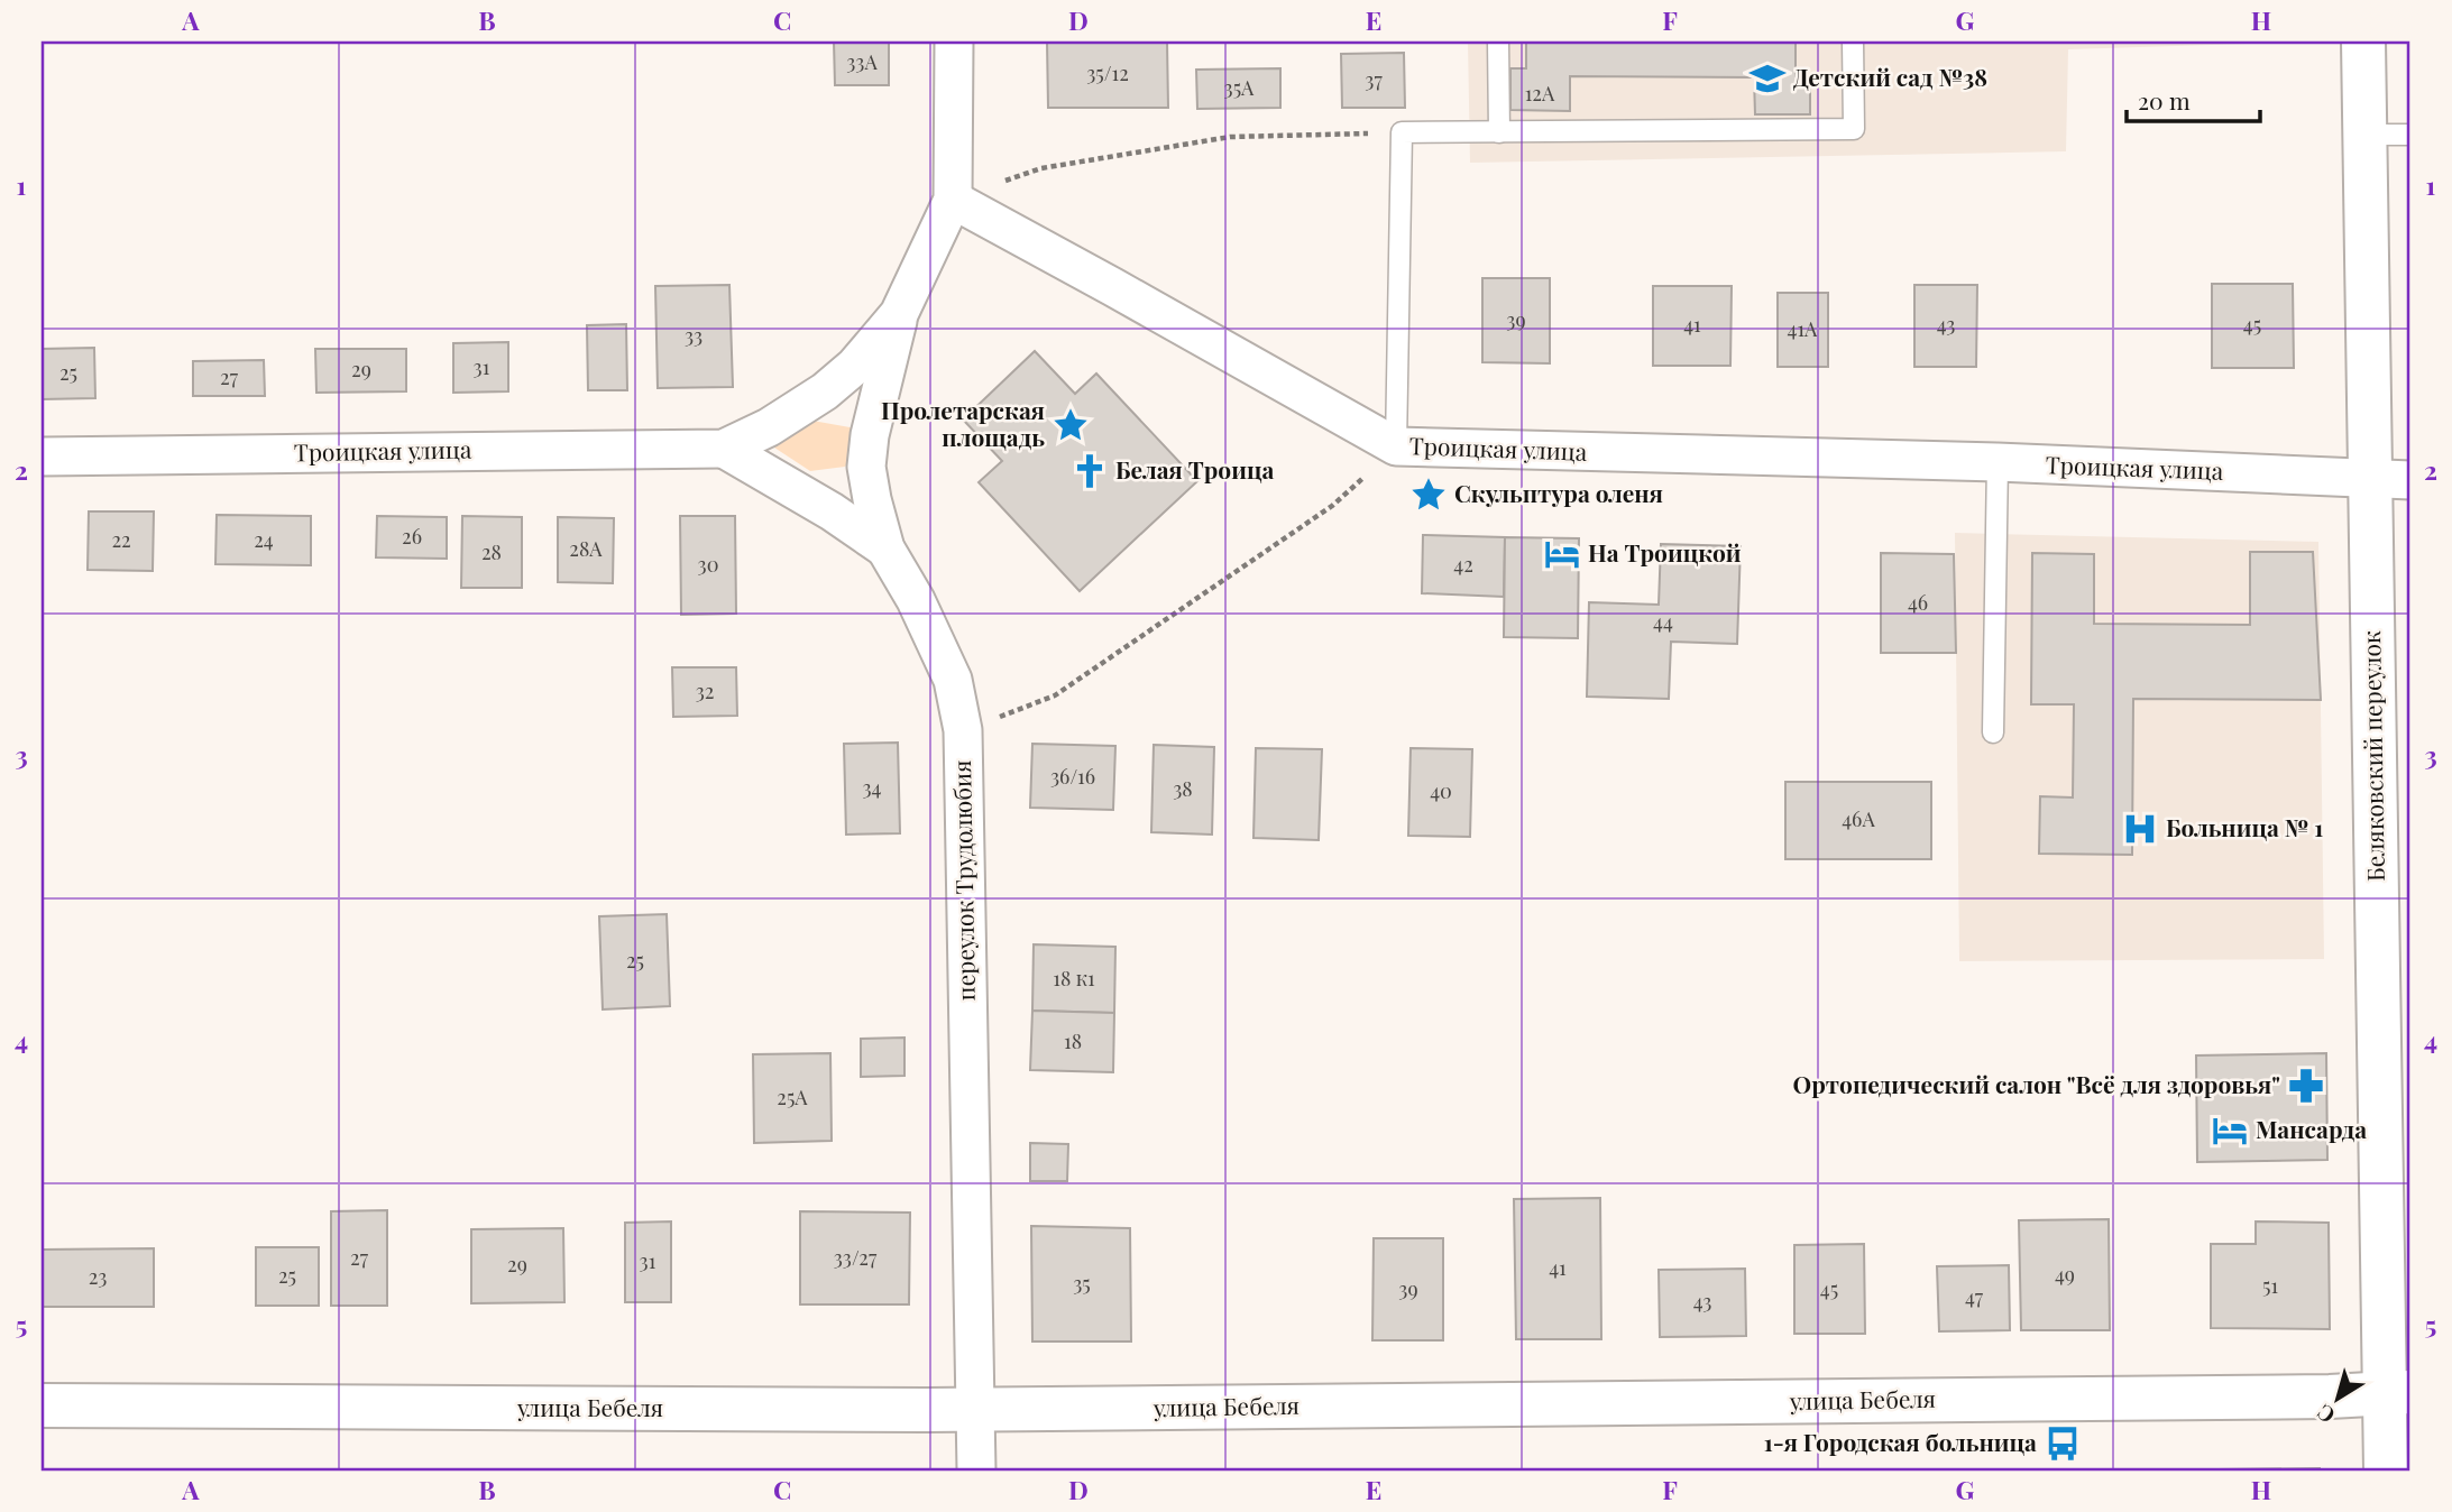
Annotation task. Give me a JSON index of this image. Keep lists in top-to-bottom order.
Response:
{
  "streets": {
    "street": [
      "Троицкая улица",
      "Беляковский переулок",
      "переулок Трудолюбия",
      "улица Бебеля"
    ]
  },
  "crossings": [
    ["Троицкая улица", "Беляковский переулок"],
    ["Троицкая улица", "переулок Трудолюбия"],
    ["Беляковский переулок", "улица Бебеля"],
    ["переулок Трудолюбия", "улица Бебеля"]
  ],
  "places": {
    "school or university": ["Детский сад №38"],
    "place": ["Пролетарская площадь", "Скульптура оленя"],
    "church": ["Белая Троица"],
    "hotel": ["На Троицкой", "Мансарда"],
    "hospital": ["Больница № 1"],
    "pharmacy": ["Ортопедический салон \"Всё для здоровья\""],
    "bus stop": ["1-я Городская больница"]
  },
  "house_numbers": [
    "33А",
    "35/12",
    "37",
    "35А",
    "12А",
    "39",
    "41",
    "43",
    "45",
    "41А",
    "33",
    "31",
    "29",
    "25",
    "27",
    "26",
    "22",
    "24",
    "28А",
    "28",
    "30",
    "42",
    "46",
    "44",
    "32",
    "36/16",
    "34",
    "38",
    "40",
    "46А",
    "25",
    "18 к1",
    "18",
    "25А",
    "27",
    "33/27",
    "31",
    "29",
    "41",
    "49",
    "25",
    "23",
    "35",
    "51",
    "39",
    "45",
    "47",
    "43"
  ],
  "scale_bar": "20 m",
  "north": "bottom left",
  "grid": {
    "columns": [
      "A",
      "B",
      "C",
      "D",
      "E",
      "F",
      "G",
      "H"
    ],
    "rows": [
      "1",
      "2",
      "3",
      "4",
      "5"
    ]
  }
}
